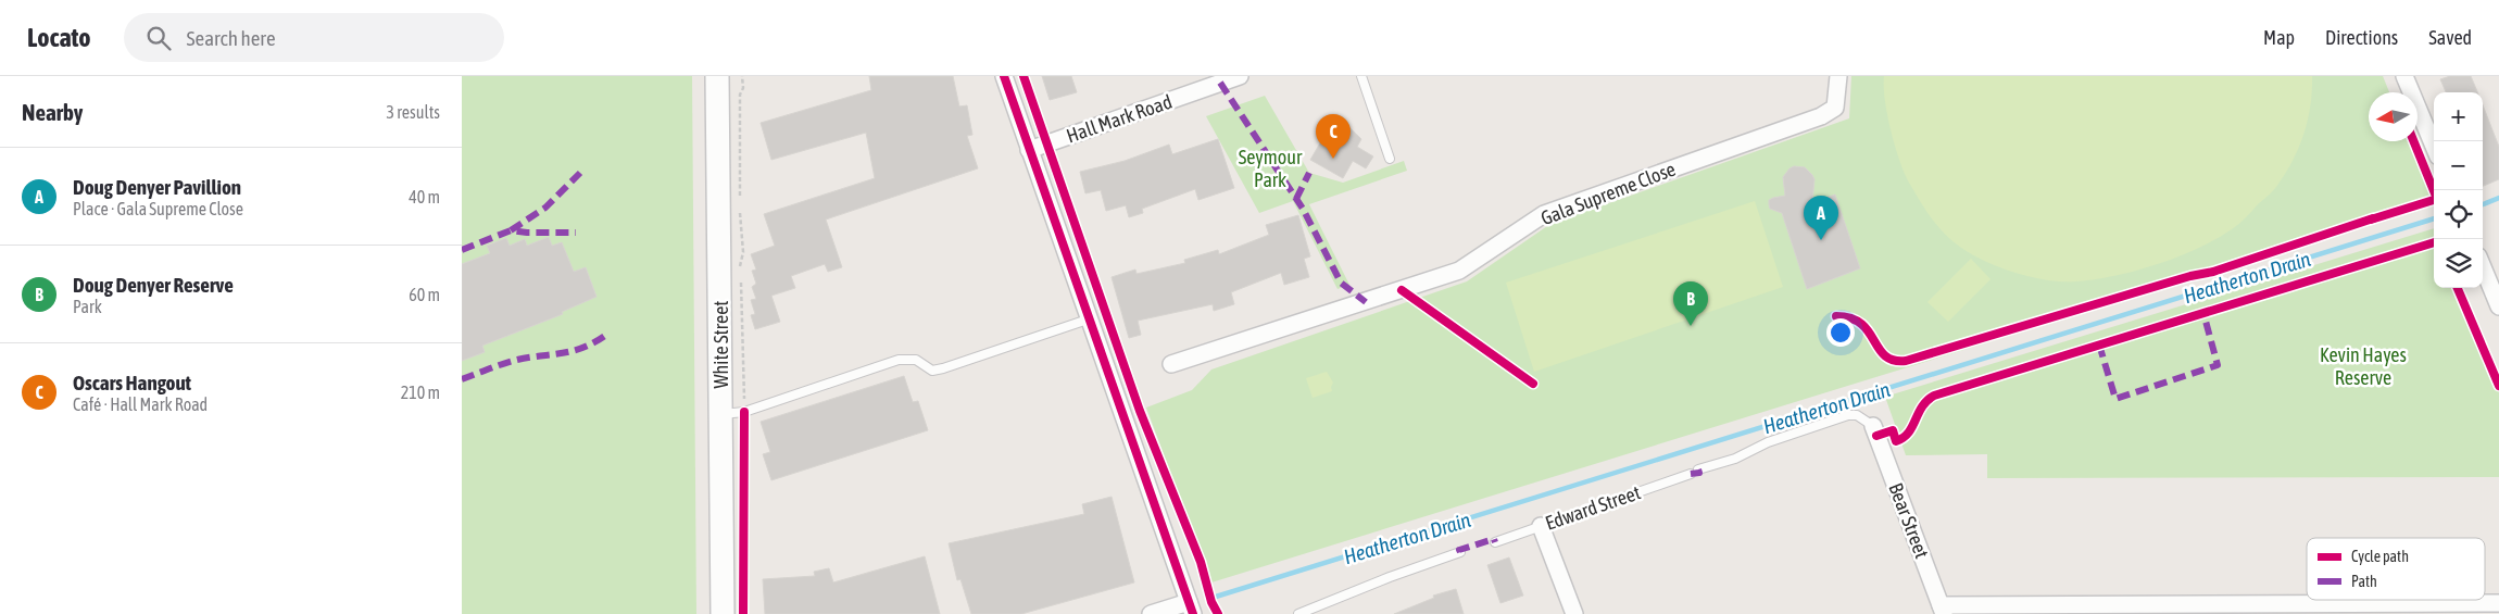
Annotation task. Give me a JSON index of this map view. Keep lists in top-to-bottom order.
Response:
{
  "streets": {
    "main road": ["White Street"],
    "street": ["Hall Mark Road", "Gala Supreme Close", "Bear Street"],
    "lane": ["Edward Street"]
  },
  "crossings": [
    ["Edward Street", "Bear Street"]
  ],
  "water": ["Heatherton Drain"],
  "parks": ["Seymour Park", "Kevin Hayes Reserve"],
  "legend": ["Cycle path", "Path"],
  "north": "left",
  "page": {
    "header": "Locato",
    "search": "Search here",
    "nav": ["Map", "Directions", "Saved"],
    "heading": ["Nearby", "3 results"],
    "map_buttons": ["+", "−"],
    "pins": ["C", "A", "B"],
    "list": [
      {
        "mark": "A",
        "name": "Doug Denyer Pavillion",
        "note": "Place · Gala Supreme Close",
        "value": "40 m"
      },
      {
        "mark": "B",
        "name": "Doug Denyer Reserve",
        "note": "Park",
        "value": "60 m"
      },
      {
        "mark": "C",
        "name": "Oscars Hangout",
        "note": "Café · Hall Mark Road",
        "value": "210 m"
      }
    ]
  }
}
